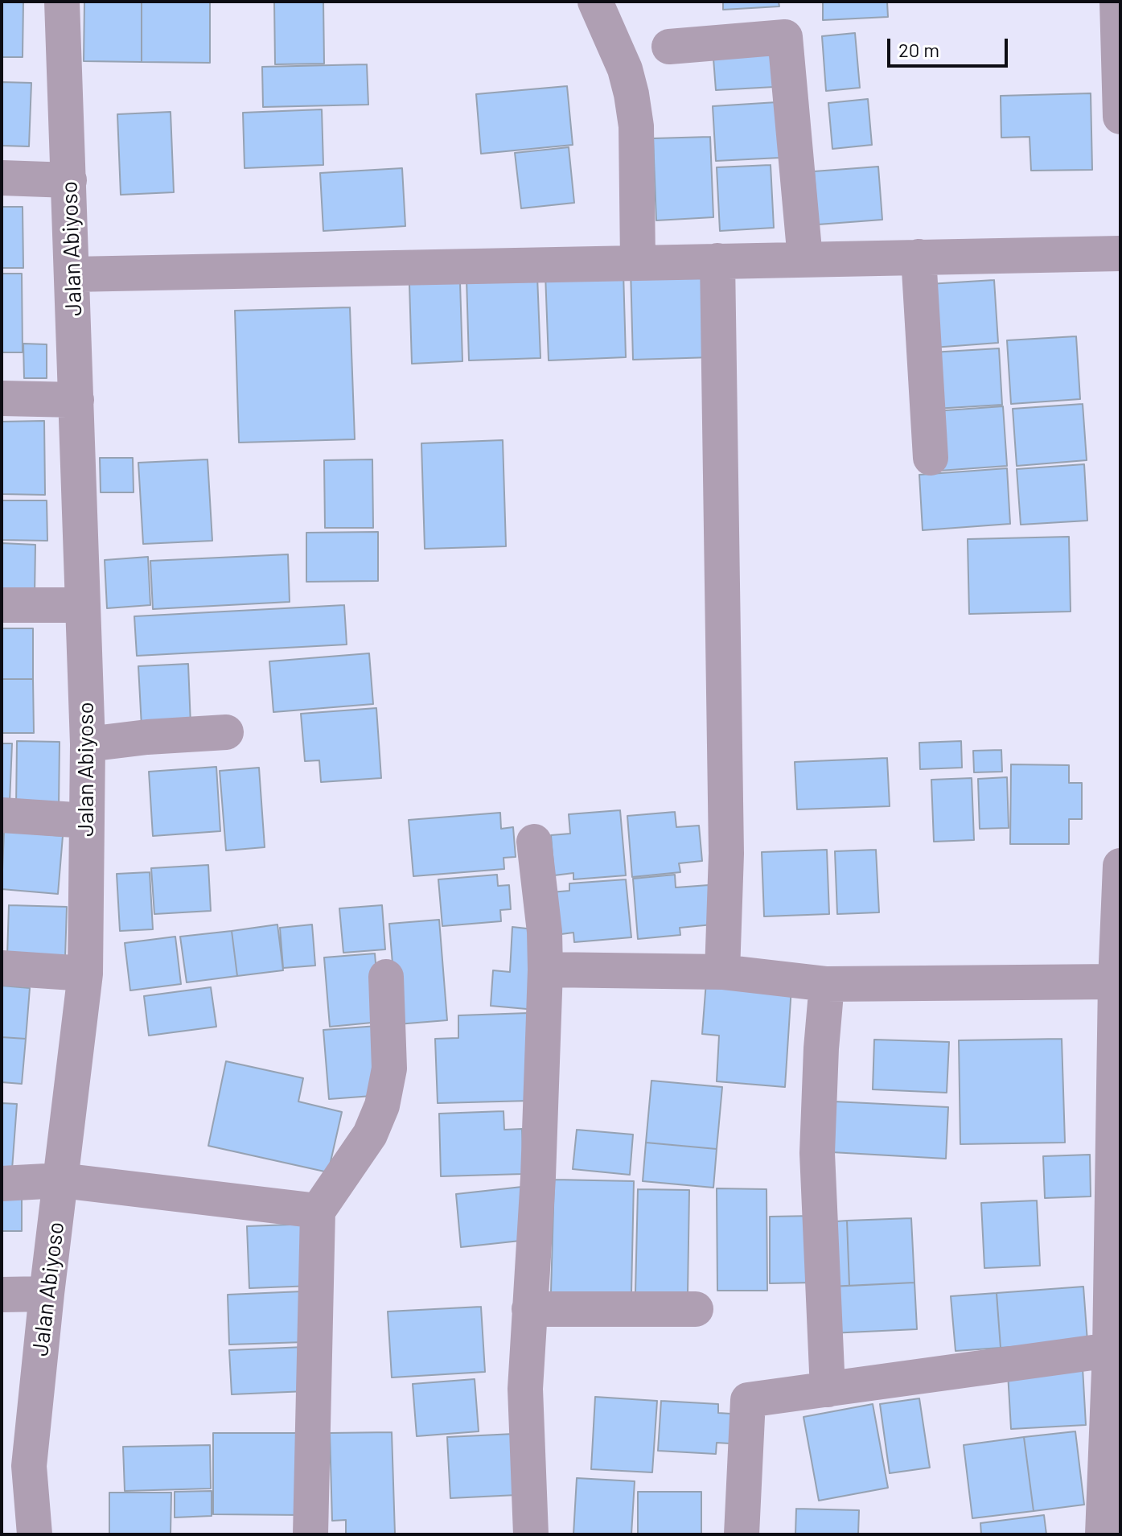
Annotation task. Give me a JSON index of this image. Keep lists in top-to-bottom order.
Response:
{
  "streets": {
    "street": ["Jalan Abiyoso"]
  },
  "scale_bar": "20 m"
}
